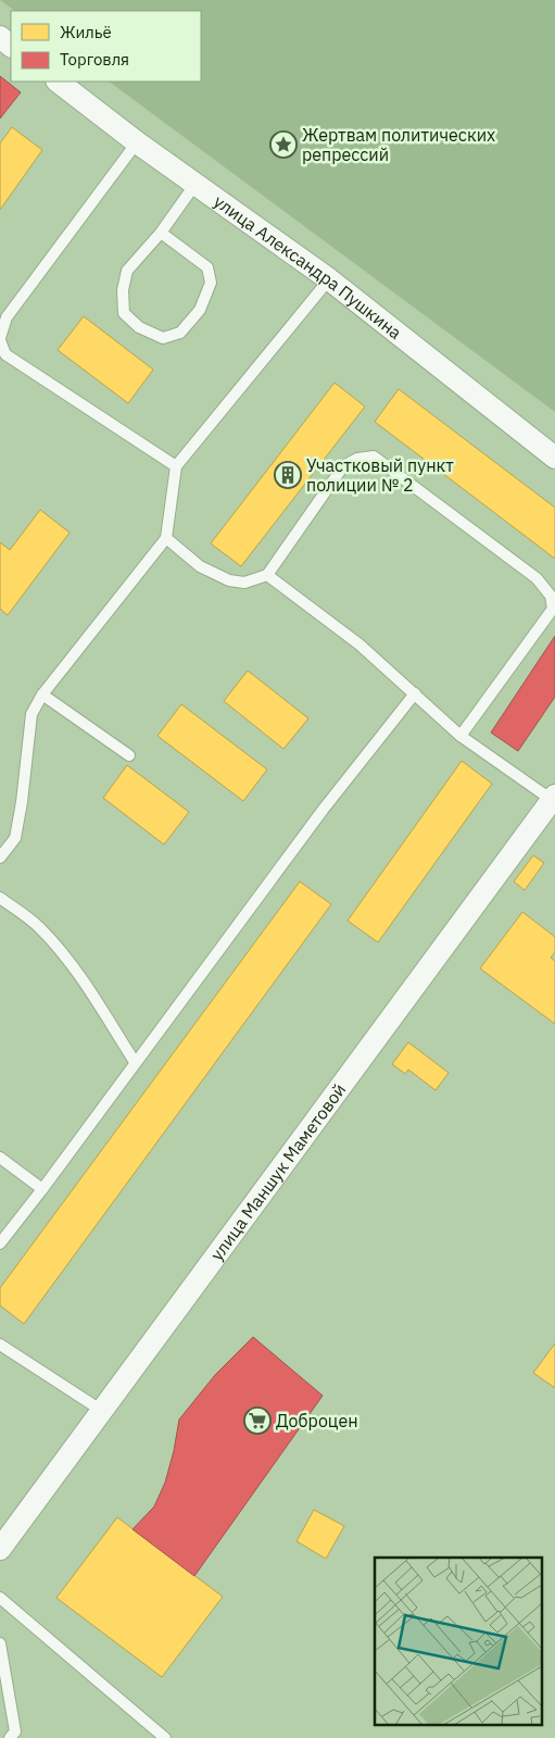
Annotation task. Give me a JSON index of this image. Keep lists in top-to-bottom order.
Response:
{
  "streets": {
    "street": ["улица Александра Пушкина", "улица Маншук Маметовой"]
  },
  "places": {
    "place": ["Жертвам политических репрессий"],
    "building": ["Участковый пункт полиции № 2"],
    "supermarket": ["Доброцен"]
  },
  "legend": ["Жильё", "Торговля"]
}
